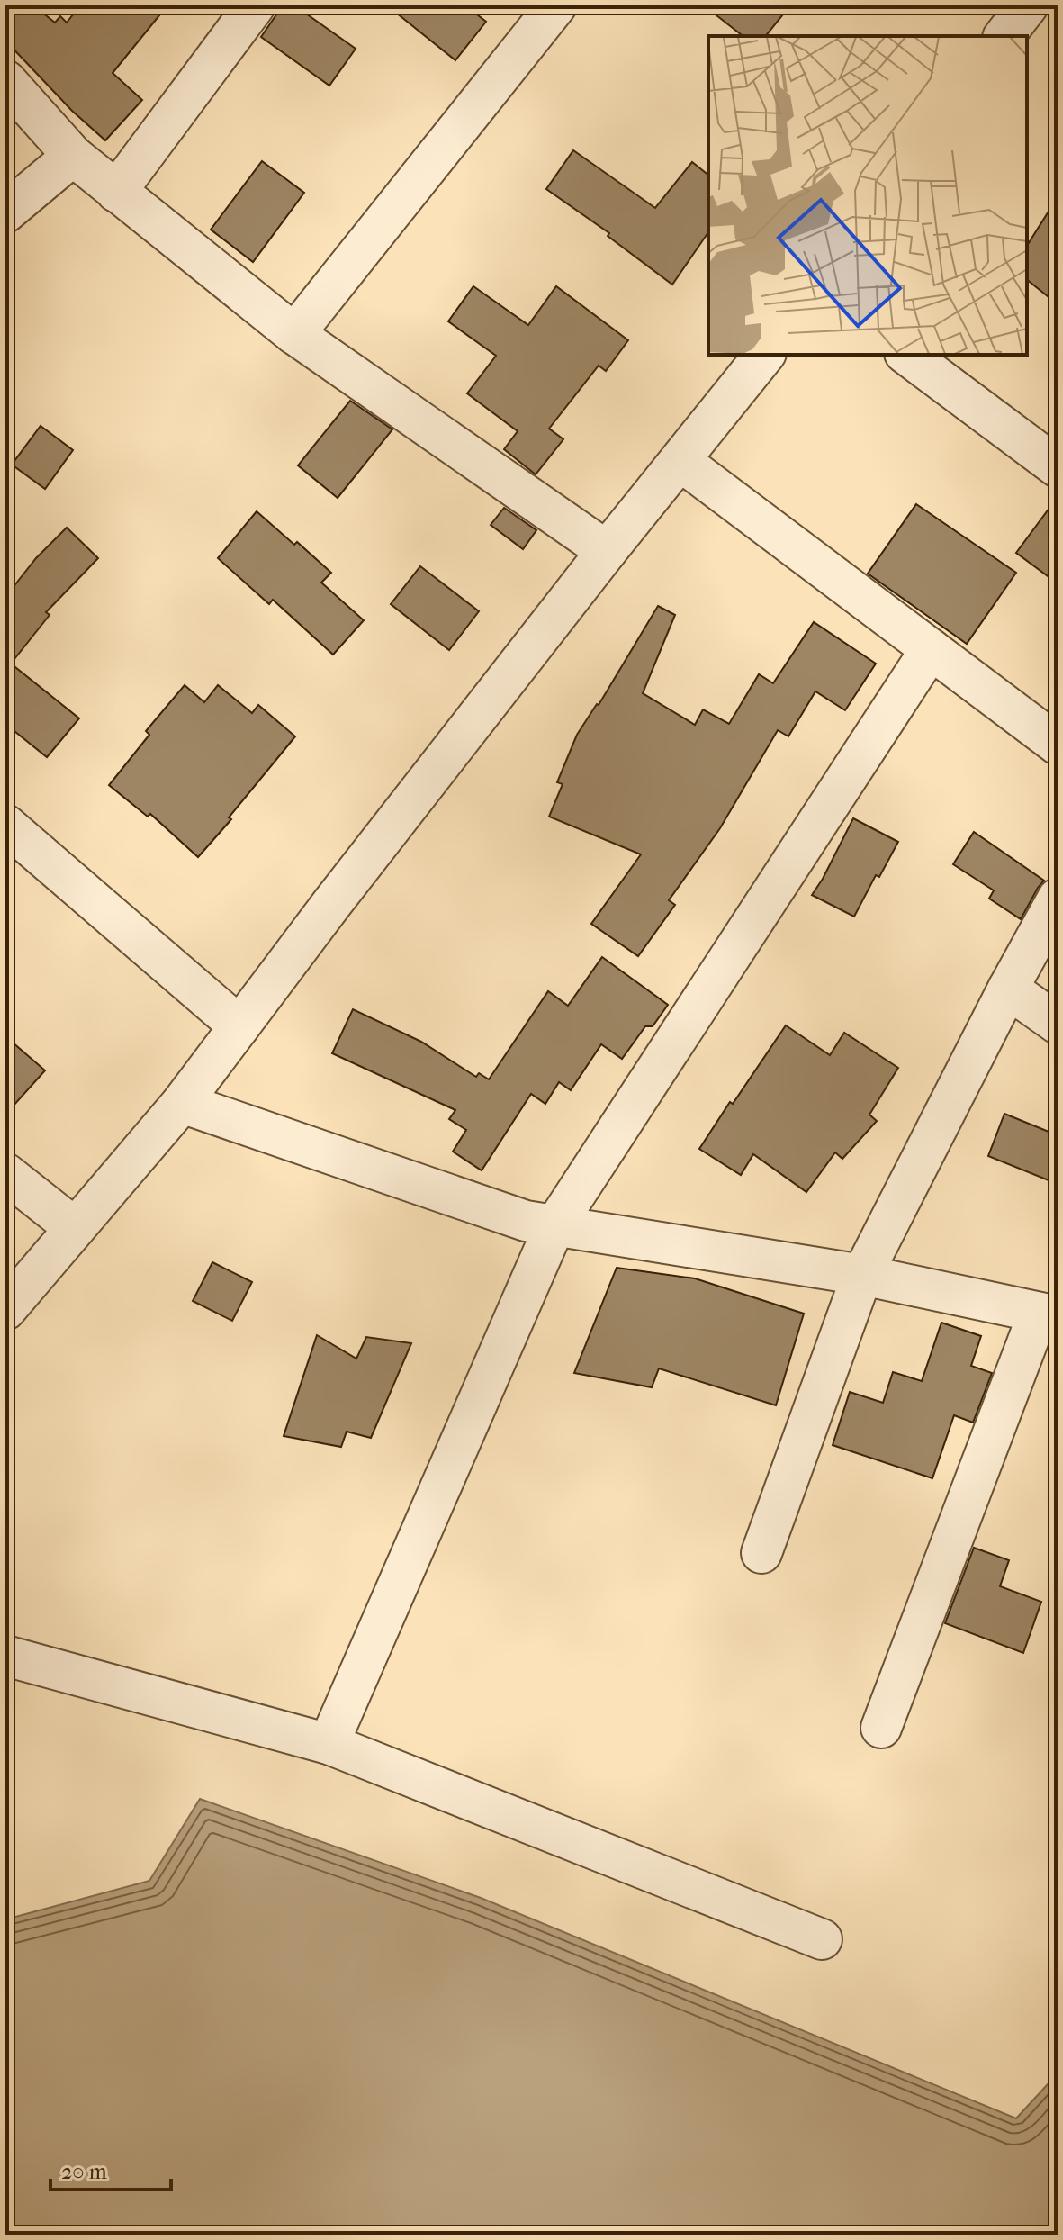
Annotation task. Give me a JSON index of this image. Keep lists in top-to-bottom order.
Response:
{
  "scale_bar": "20 m"
}
